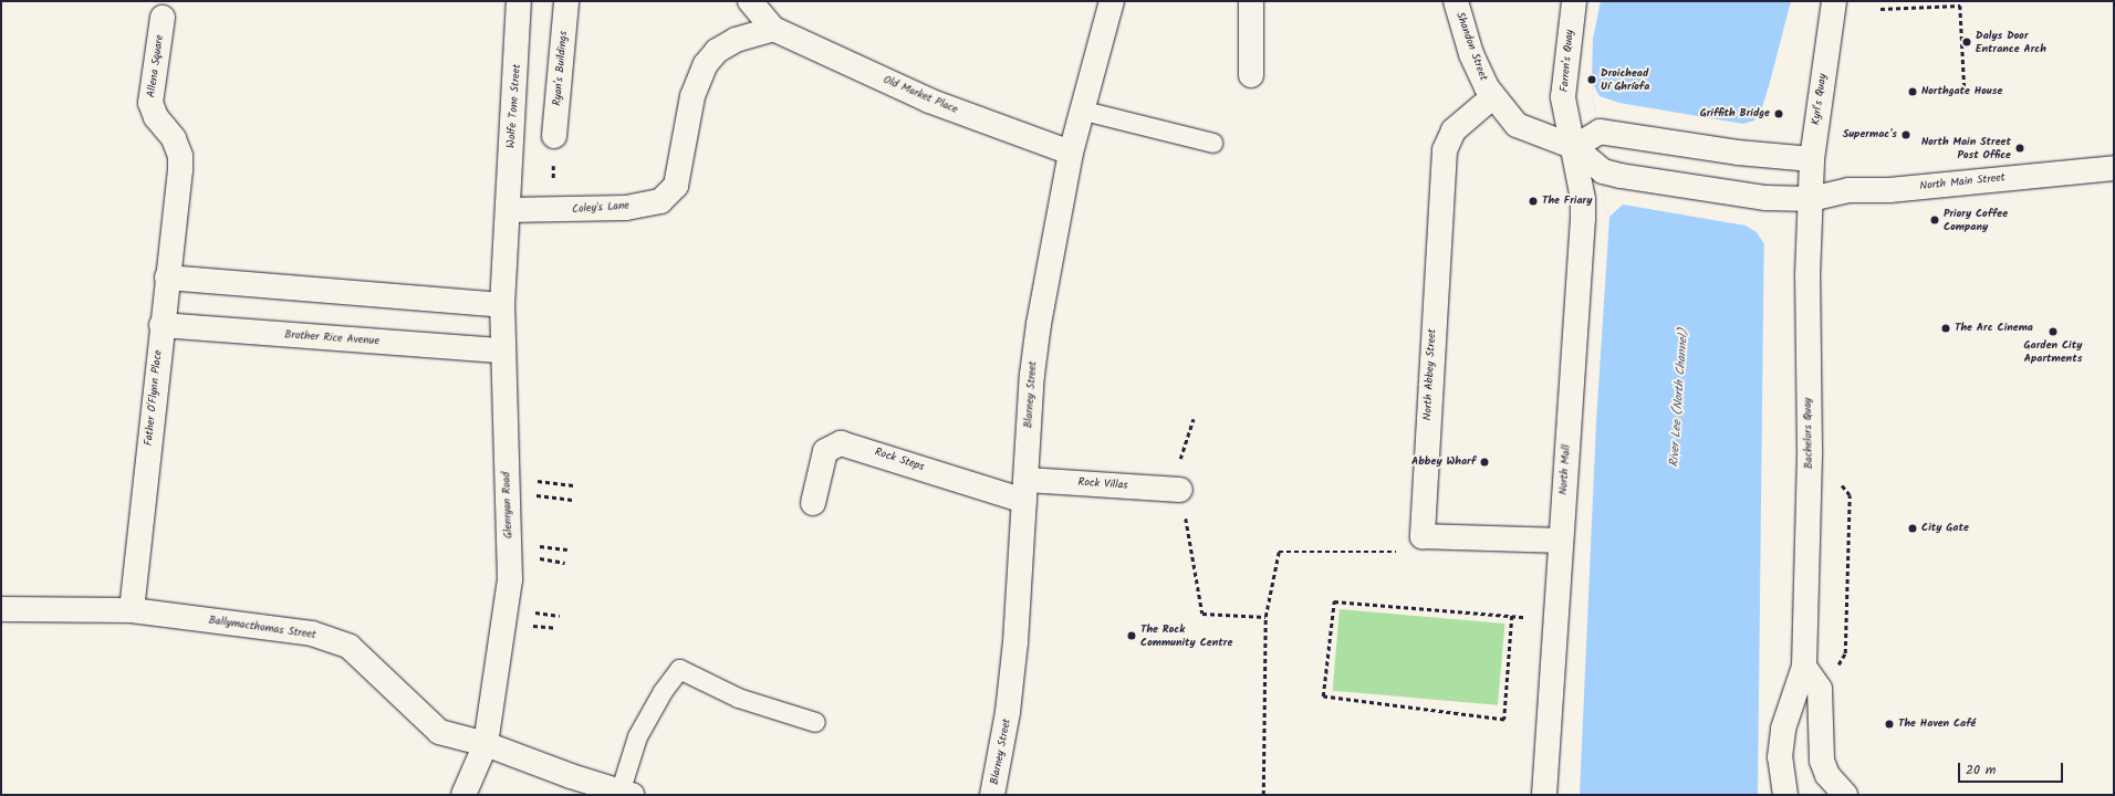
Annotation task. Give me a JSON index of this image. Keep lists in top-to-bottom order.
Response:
{
  "streets": {
    "street": [
      "Shandon Street",
      "Farren's Quay",
      "Allena Square",
      "Ryan's Buildings",
      "Old Market Place",
      "Kyrl's Quay",
      "Wolfe Tone Street",
      "North Main Street",
      "Coley's Lane",
      "Brother Rice Avenue",
      "North Abbey Street",
      "Blarney Street",
      "Father O'Flynn Place",
      "Bachelors Quay",
      "Rock Steps",
      "North Mall",
      "Rock Villas",
      "Glenryan Road",
      "Ballymacthomas Street"
    ]
  },
  "crossings": [
    ["Shandon Street", "Farren's Quay"],
    ["Shandon Street", "North Abbey Street"],
    ["Shandon Street", "North Mall"],
    ["Farren's Quay", "North Mall"],
    ["Allena Square", "Father O'Flynn Place"],
    ["Old Market Place", "Coley's Lane"],
    ["Old Market Place", "Blarney Street"],
    ["Kyrl's Quay", "North Main Street"],
    ["Kyrl's Quay", "Bachelors Quay"],
    ["Wolfe Tone Street", "Coley's Lane"],
    ["Wolfe Tone Street", "Glenryan Road"],
    ["North Main Street", "Bachelors Quay"],
    ["Coley's Lane", "Glenryan Road"],
    ["Brother Rice Avenue", "Father O'Flynn Place"],
    ["Brother Rice Avenue", "Glenryan Road"],
    ["North Abbey Street", "North Mall"],
    ["Blarney Street", "Rock Steps"],
    ["Blarney Street", "Rock Villas"],
    ["Father O'Flynn Place", "Ballymacthomas Street"],
    ["Rock Steps", "Rock Villas"],
    ["Glenryan Road", "Ballymacthomas Street"]
  ],
  "water": ["River Lee (North Channel)"],
  "places": [
    "Dalys Door Entrance Arch",
    "Droichead Uí Ghríofa",
    "Northgate House",
    "Griffith Bridge",
    "Supermac's",
    "North Main Street Post Office",
    "The Friary",
    "Priory Coffee Company",
    "The Arc Cinema",
    "Garden City Apartments",
    "Abbey Wharf",
    "City Gate",
    "The Rock Community Centre",
    "The Haven Café"
  ],
  "scale_bar": "20 m"
}
